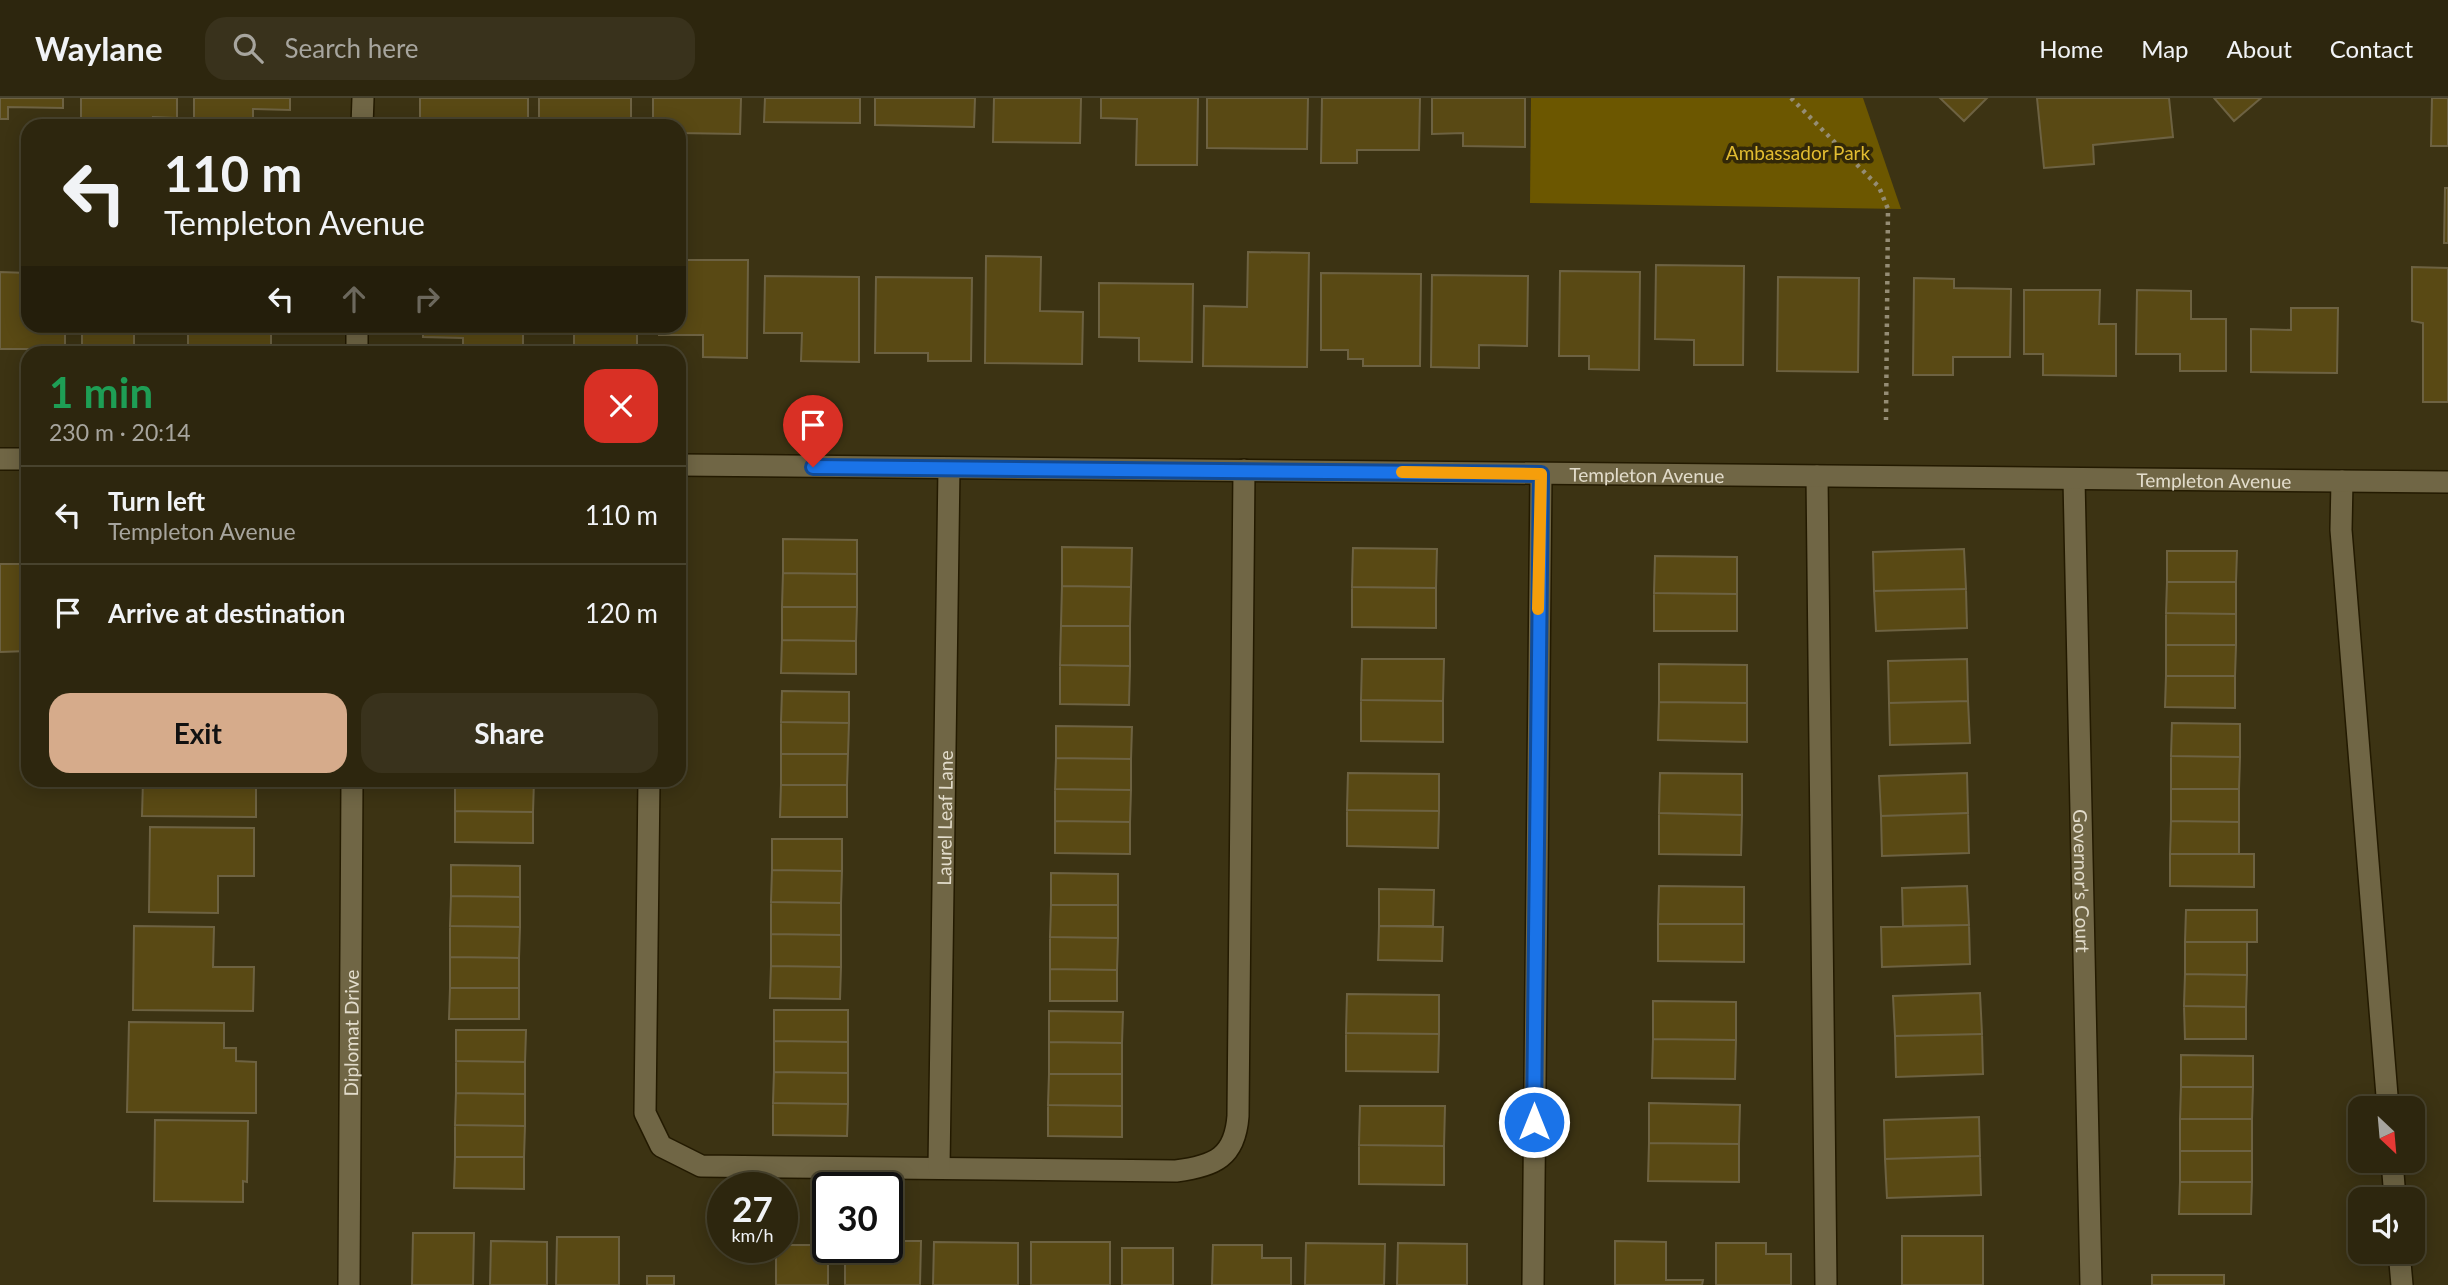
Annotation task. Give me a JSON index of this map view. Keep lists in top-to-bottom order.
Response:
{
  "streets": {
    "street": [
      "Templeton Avenue",
      "Laurel Leaf Lane",
      "Governor's Court",
      "Diplomat Drive"
    ]
  },
  "crossings": [
    ["Templeton Avenue", "Laurel Leaf Lane"],
    ["Templeton Avenue", "Governor's Court"]
  ],
  "parks": ["Ambassador Park"],
  "north": "bottom right",
  "page": {
    "header": "Waylane",
    "search": "Search here",
    "nav": [
      "Home",
      "Map",
      "About",
      "Contact"
    ],
    "turn": ["110 m", "Templeton Avenue"],
    "heading": ["1 min", "230 m · 20:14"],
    "list": [
      {
        "name": "Turn left",
        "note": "Templeton Avenue",
        "value": "110 m"
      },
      {
        "name": "Arrive at destination",
        "value": "120 m"
      }
    ],
    "buttons": ["Exit", "Share"],
    "speed": "27 km/h",
    "limit": "30"
  }
}
